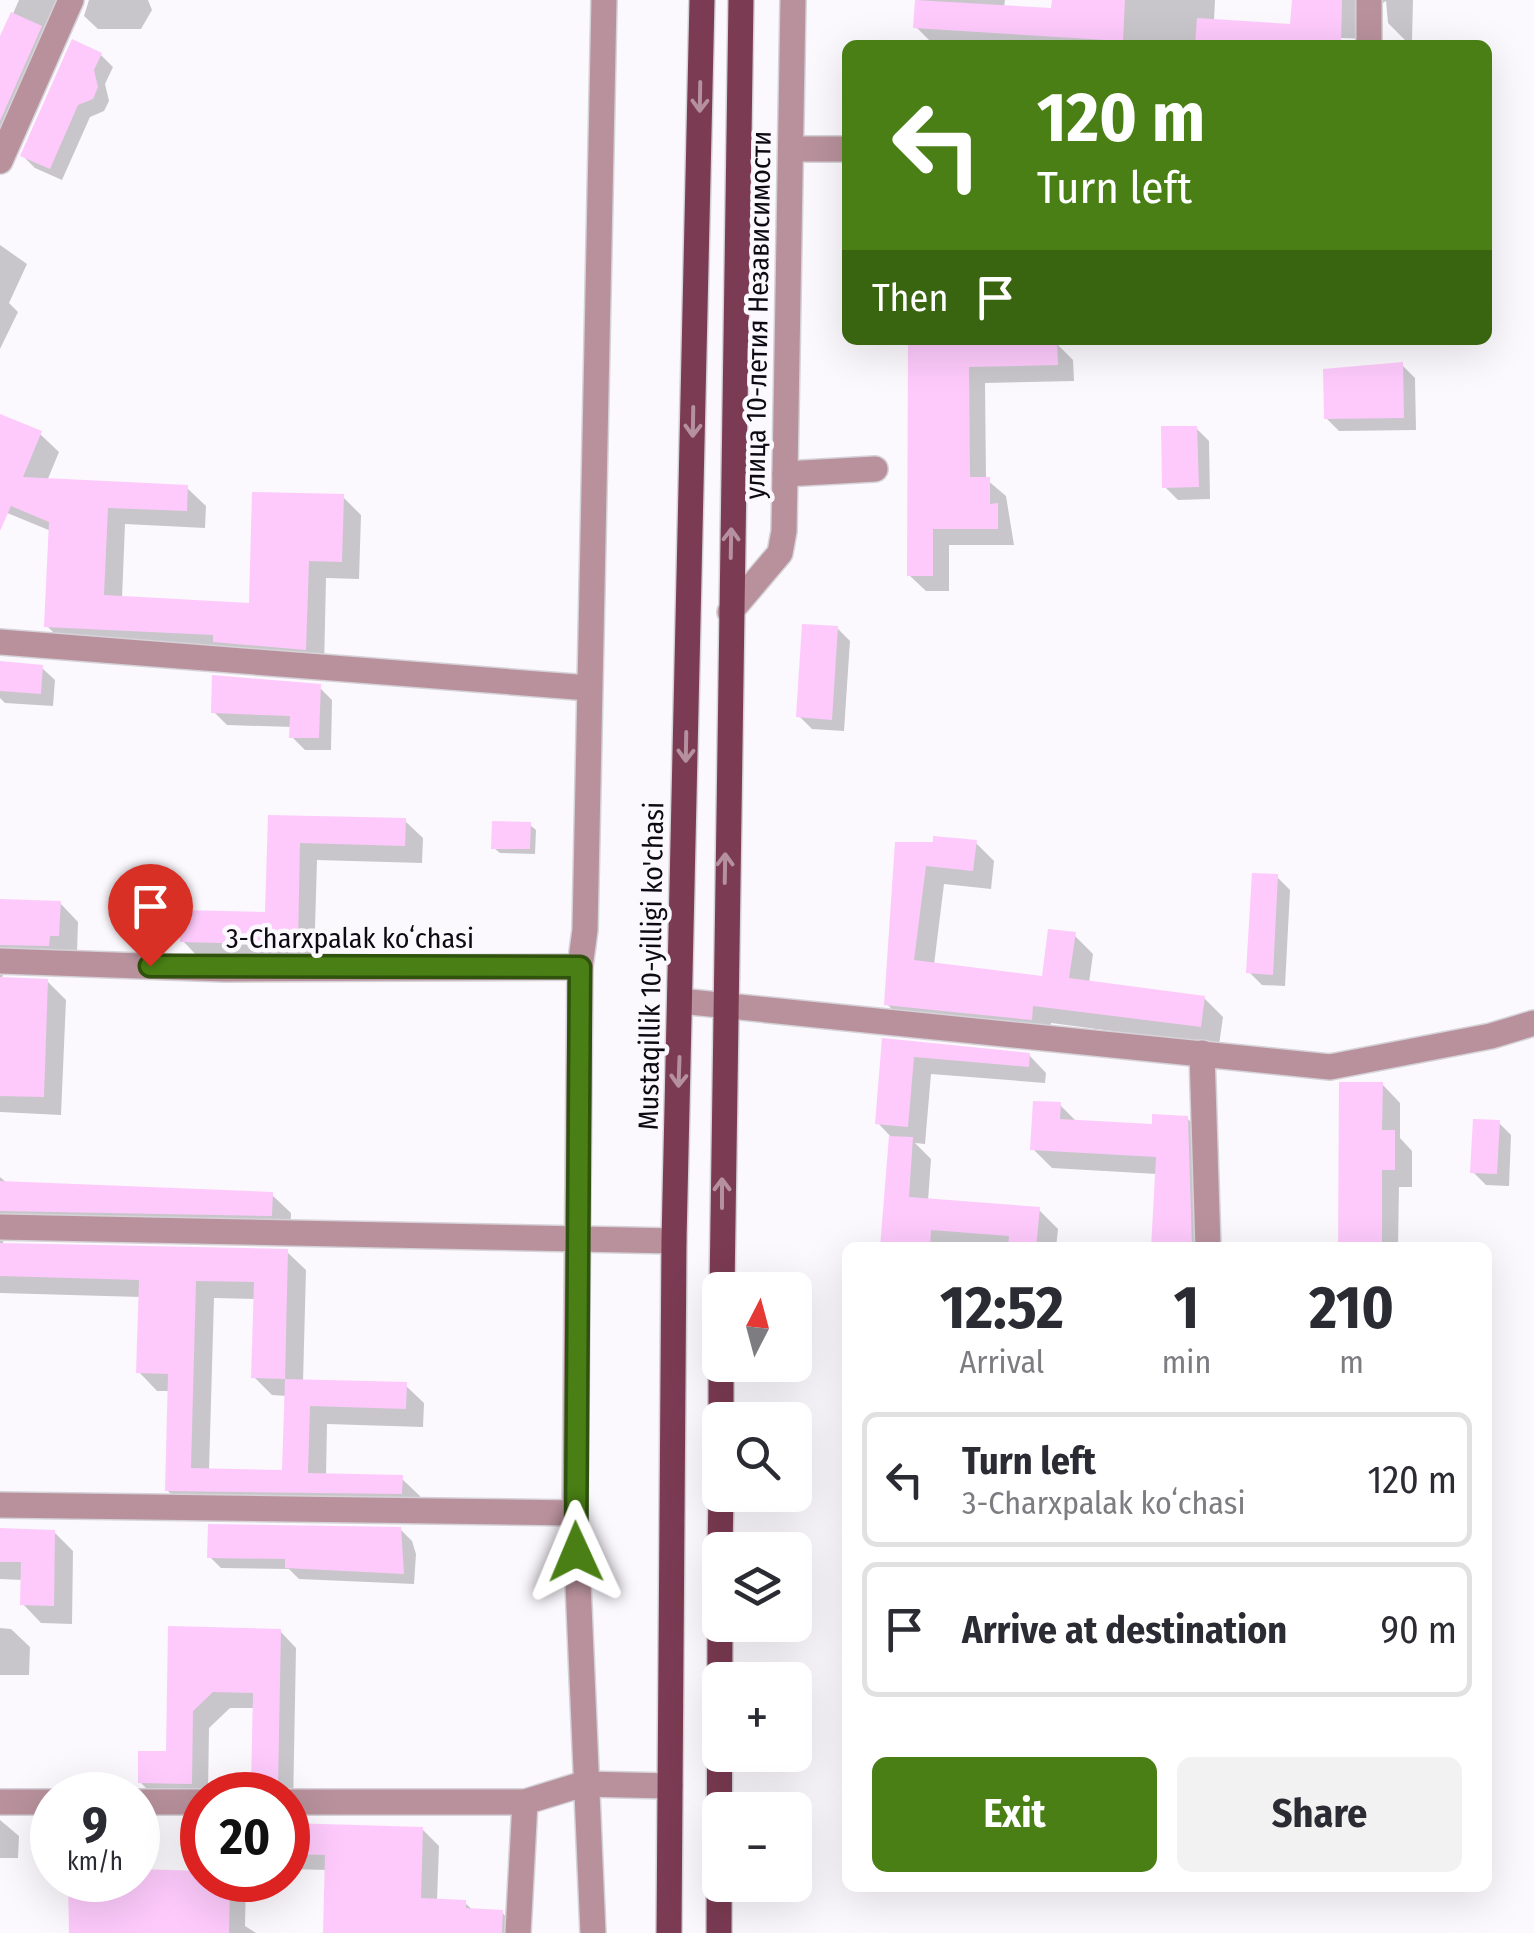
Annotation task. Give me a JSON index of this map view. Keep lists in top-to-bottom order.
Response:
{
  "streets": {
    "main road": ["Mustaqillik 10-yilligi ko'chasi"],
    "street": ["улица 10-летия Независимости", "3-Charxpalak koʻchasi"]
  },
  "north": "top",
  "page": {
    "turn": ["120 m", "Turn left"],
    "then": "Then",
    "eta": [
      "12:52",
      "Arrival",
      "1",
      "min",
      "210",
      "m"
    ],
    "map_buttons": ["+", "−"],
    "list": [
      {
        "name": "Turn left",
        "note": "3-Charxpalak koʻchasi",
        "value": "120 m"
      },
      {
        "name": "Arrive at destination",
        "value": "90 m"
      }
    ],
    "buttons": ["Exit", "Share"],
    "speed": "9 km/h",
    "limit": "20"
  }
}
